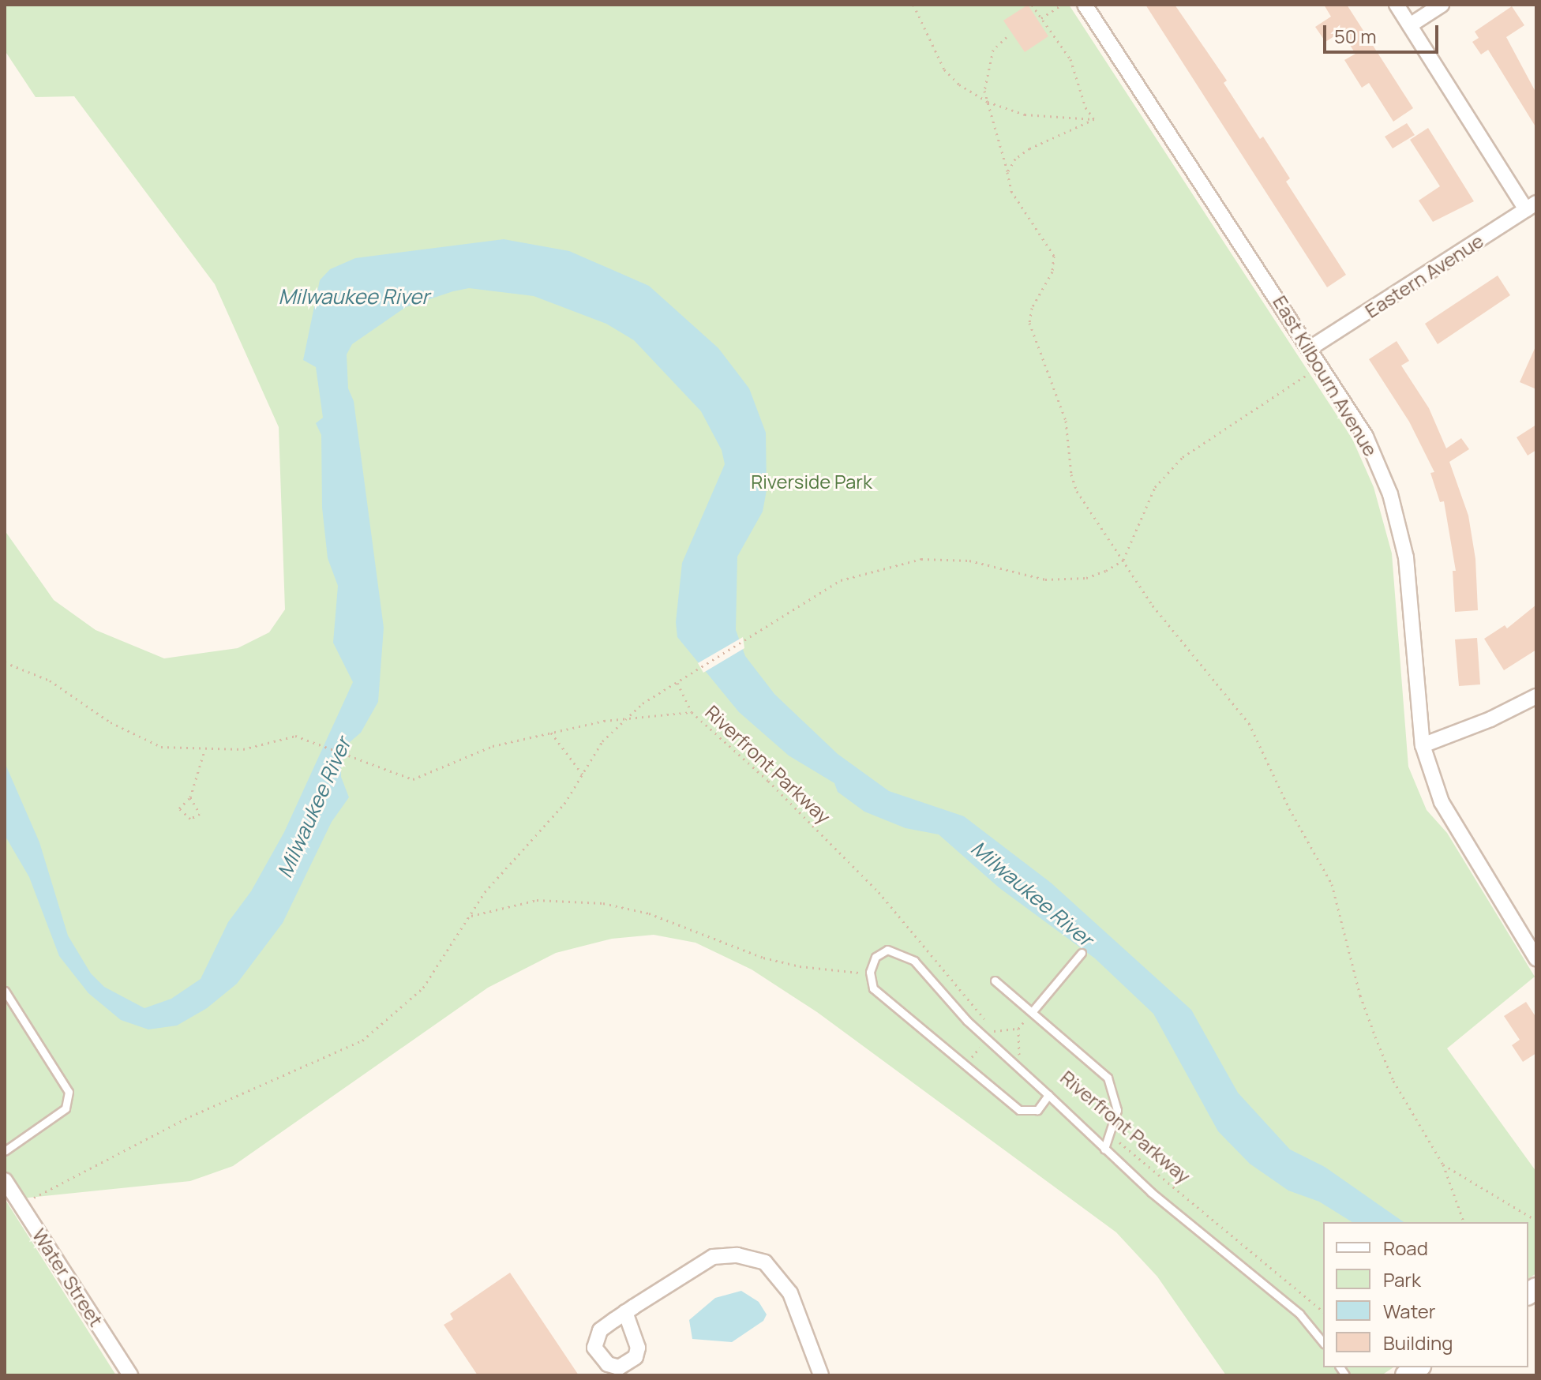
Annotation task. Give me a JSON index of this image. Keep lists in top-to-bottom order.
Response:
{
  "streets": {
    "street": ["Eastern Avenue", "East Kilbourn Avenue", "Water Street"],
    "path": ["Riverfront Parkway"]
  },
  "crossings": [
    ["Eastern Avenue", "East Kilbourn Avenue"]
  ],
  "water": ["Milwaukee River"],
  "parks": ["Riverside Park"],
  "legend": [
    "Road",
    "Park",
    "Water",
    "Building"
  ],
  "scale_bar": "50 m"
}
